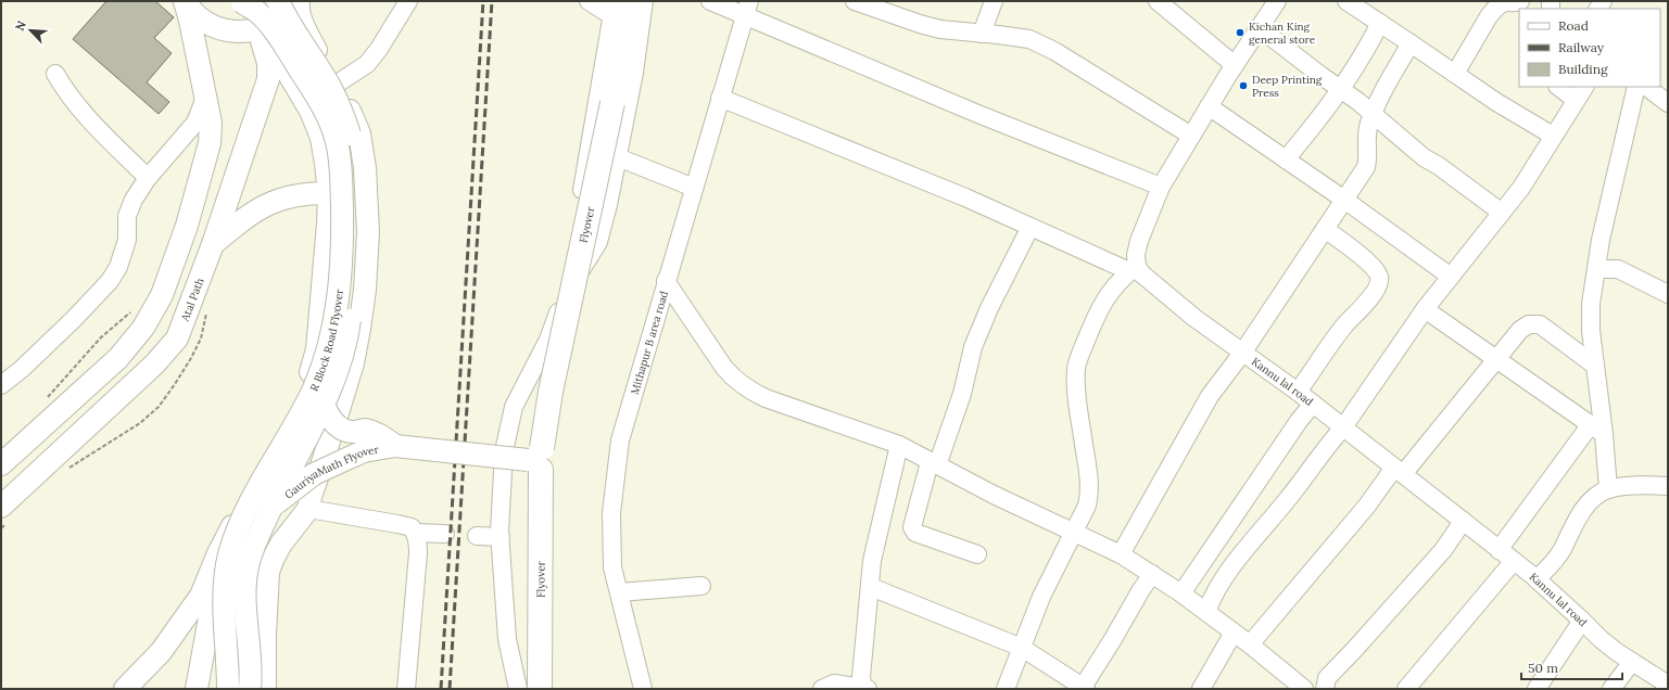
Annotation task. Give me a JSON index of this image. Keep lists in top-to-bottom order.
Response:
{
  "streets": {
    "highway": ["Flyover"],
    "main road": ["Atal Path", "R Block Road Flyover", "GauriyaMath Flyover"],
    "street": ["Mithapur B area road", "Kannu lal road"]
  },
  "crossings": [
    ["Flyover", "GauriyaMath Flyover"],
    ["R Block Road Flyover", "GauriyaMath Flyover"]
  ],
  "places": ["Kichan King general store", "Deep Printing Press"],
  "legend": ["Road", "Railway", "Building"],
  "scale_bar": "50 m",
  "north": "top left"
}
